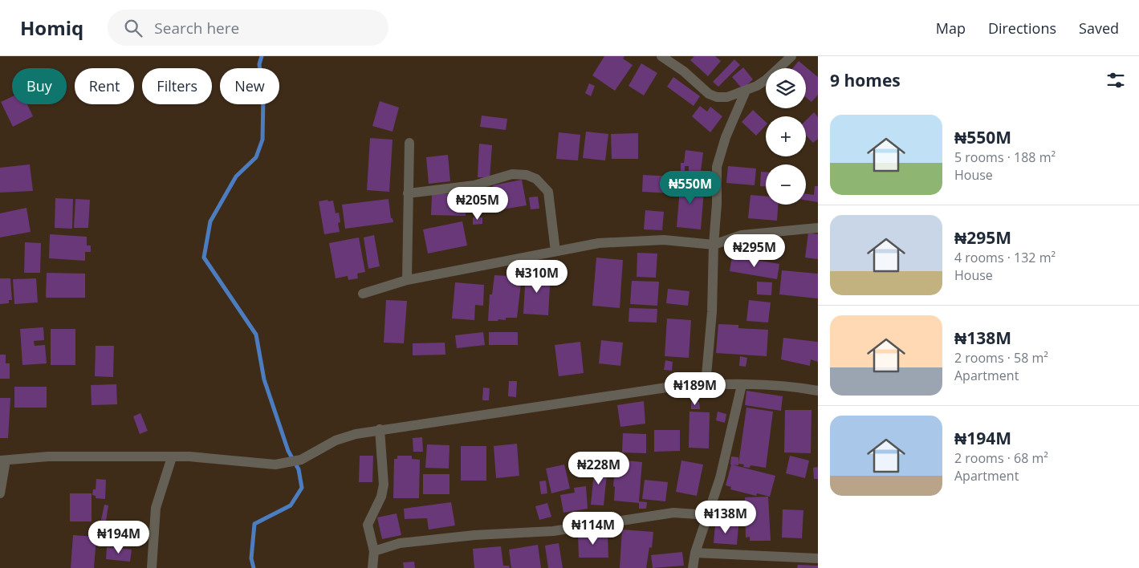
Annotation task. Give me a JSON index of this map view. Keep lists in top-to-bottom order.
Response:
{
  "page": {
    "header": "Homiq",
    "search": "Search here",
    "nav": ["Map", "Directions", "Saved"],
    "heading": "9 homes",
    "map_buttons": ["+", "−"],
    "chip": [
      "Buy",
      "Rent",
      "Filters",
      "New"
    ],
    "list": [
      {
        "name": "₦550M",
        "note": "5 rooms · 188 m² · House"
      },
      {
        "name": "₦295M",
        "note": "4 rooms · 132 m² · House"
      },
      {
        "name": "₦138M",
        "note": "2 rooms · 58 m² · Apartment"
      },
      {
        "name": "₦194M",
        "note": "2 rooms · 68 m² · Apartment"
      }
    ],
    "price": [
      "₦550M",
      "₦205M",
      "₦295M",
      "₦310M",
      "₦189M",
      "₦228M",
      "₦138M",
      "₦114M",
      "₦194M"
    ]
  }
}
